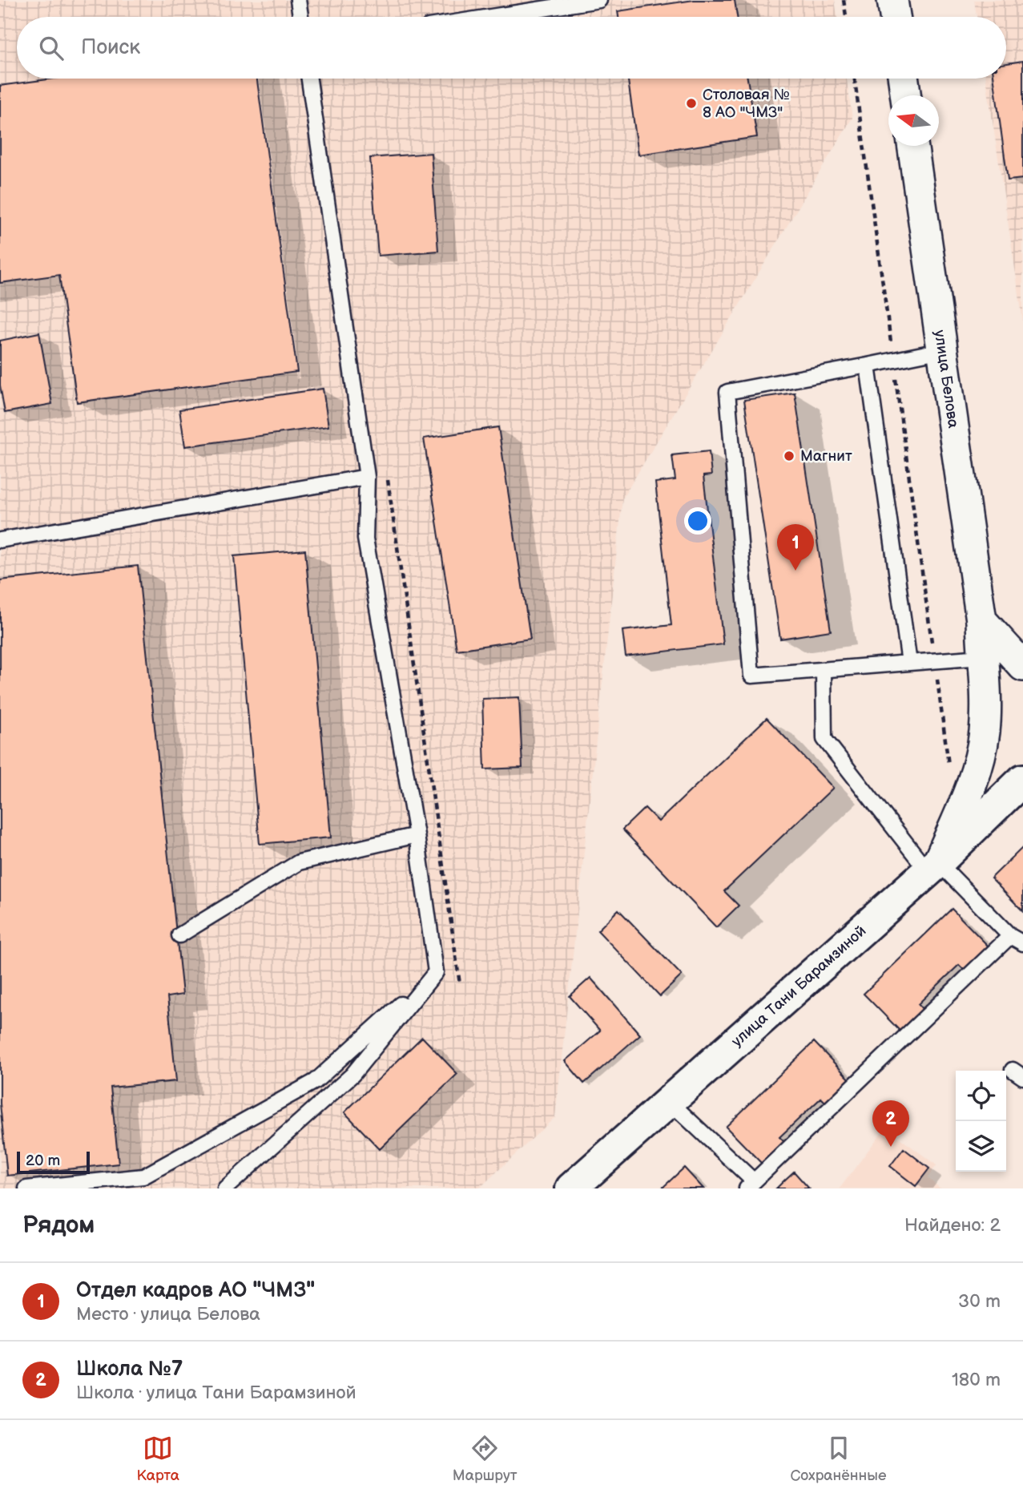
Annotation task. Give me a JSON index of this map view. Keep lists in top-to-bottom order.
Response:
{
  "streets": {
    "street": ["улица Белова", "улица Тани Барамзиной"]
  },
  "crossings": [
    ["улица Белова", "улица Тани Барамзиной"]
  ],
  "places": ["Столовая № 8 АО \"ЧМЗ\"", "Магнит"],
  "scale_bar": "20 m",
  "north": "left",
  "page": {
    "search": "Поиск",
    "pins": ["1", "2"],
    "scale": "20 m",
    "heading": ["Рядом", "Найдено: 2"],
    "list": [
      {
        "mark": "1",
        "name": "Отдел кадров АО \"ЧМЗ\"",
        "note": "Место · улица Белова",
        "value": "30 m"
      },
      {
        "mark": "2",
        "name": "Школа №7",
        "note": "Школа · улица Тани Барамзиной",
        "value": "180 m"
      }
    ],
    "nav": ["Карта", "Маршрут", "Сохранённые"]
  }
}
